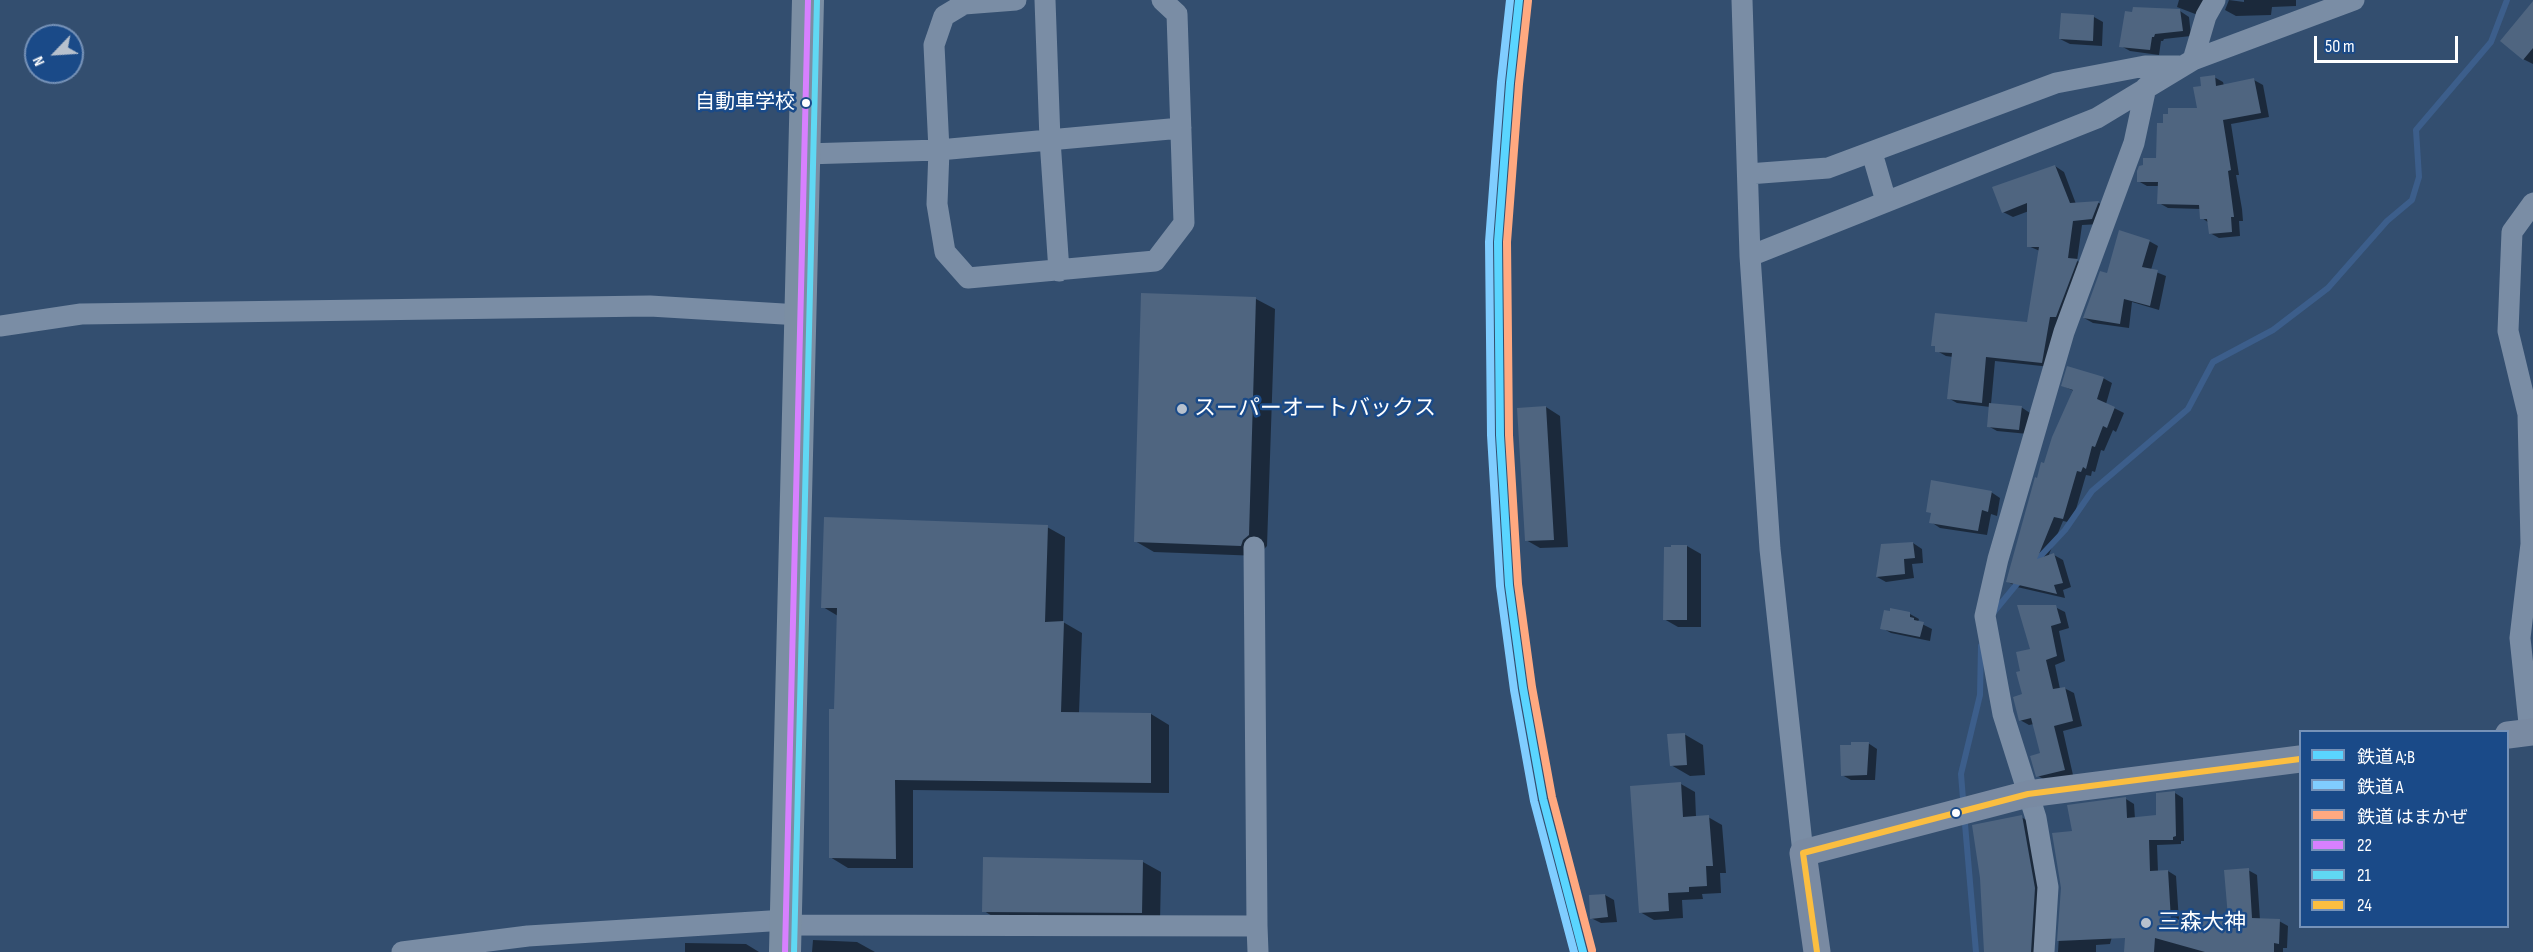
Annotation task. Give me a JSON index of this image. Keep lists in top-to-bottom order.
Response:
{
  "places": ["自動車学校", "スーパーオートバックス", "三森大神"],
  "lines": [
    "rail line A;B",
    "rail line A",
    "transit line 22",
    "transit line 21",
    "rail line はまかぜ",
    "transit line 24"
  ],
  "legend": [
    "鉄道 A;B",
    "鉄道 A",
    "鉄道 はまかぜ",
    "22",
    "21",
    "24"
  ],
  "scale_bar": "50 m",
  "north": "bottom left"
}
